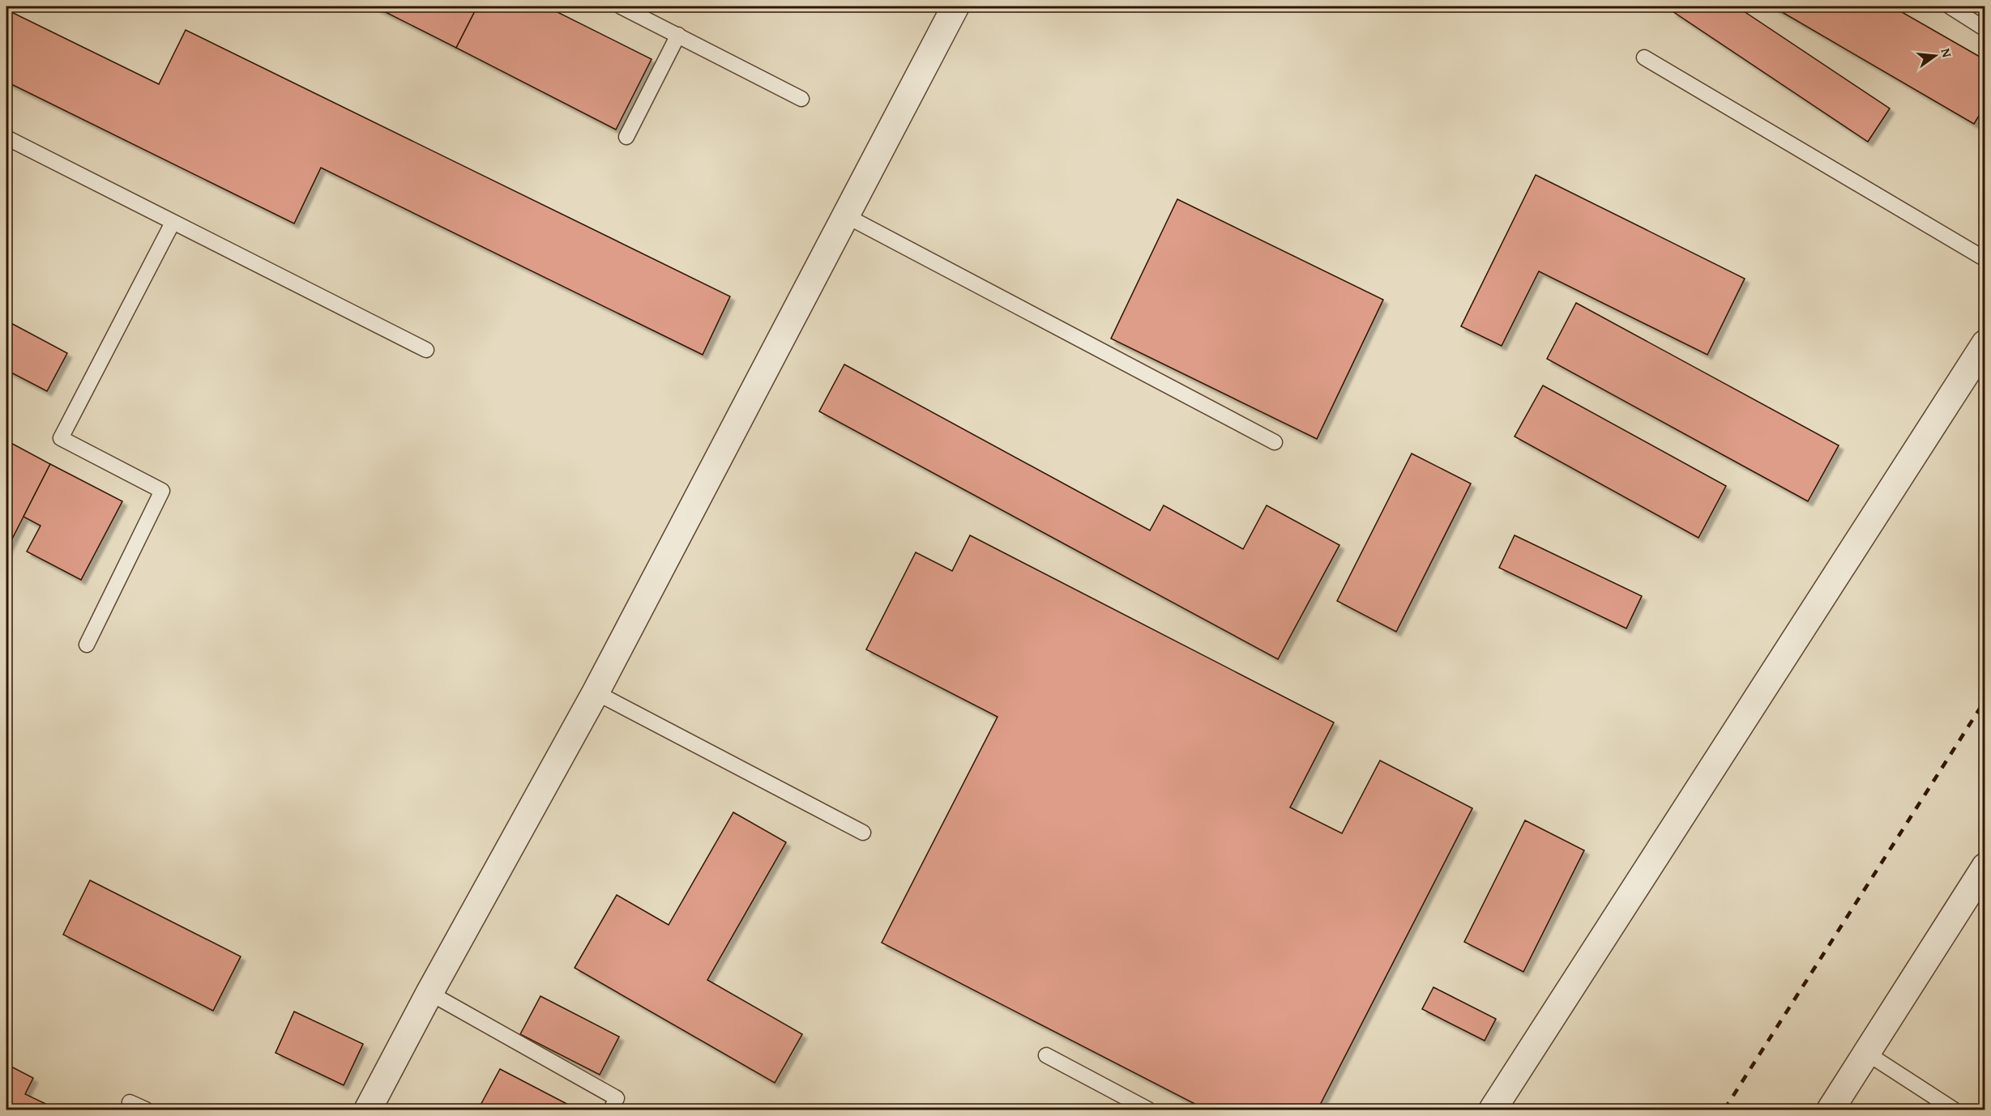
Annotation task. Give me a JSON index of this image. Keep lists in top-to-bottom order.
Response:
{
  "north": "right"
}
